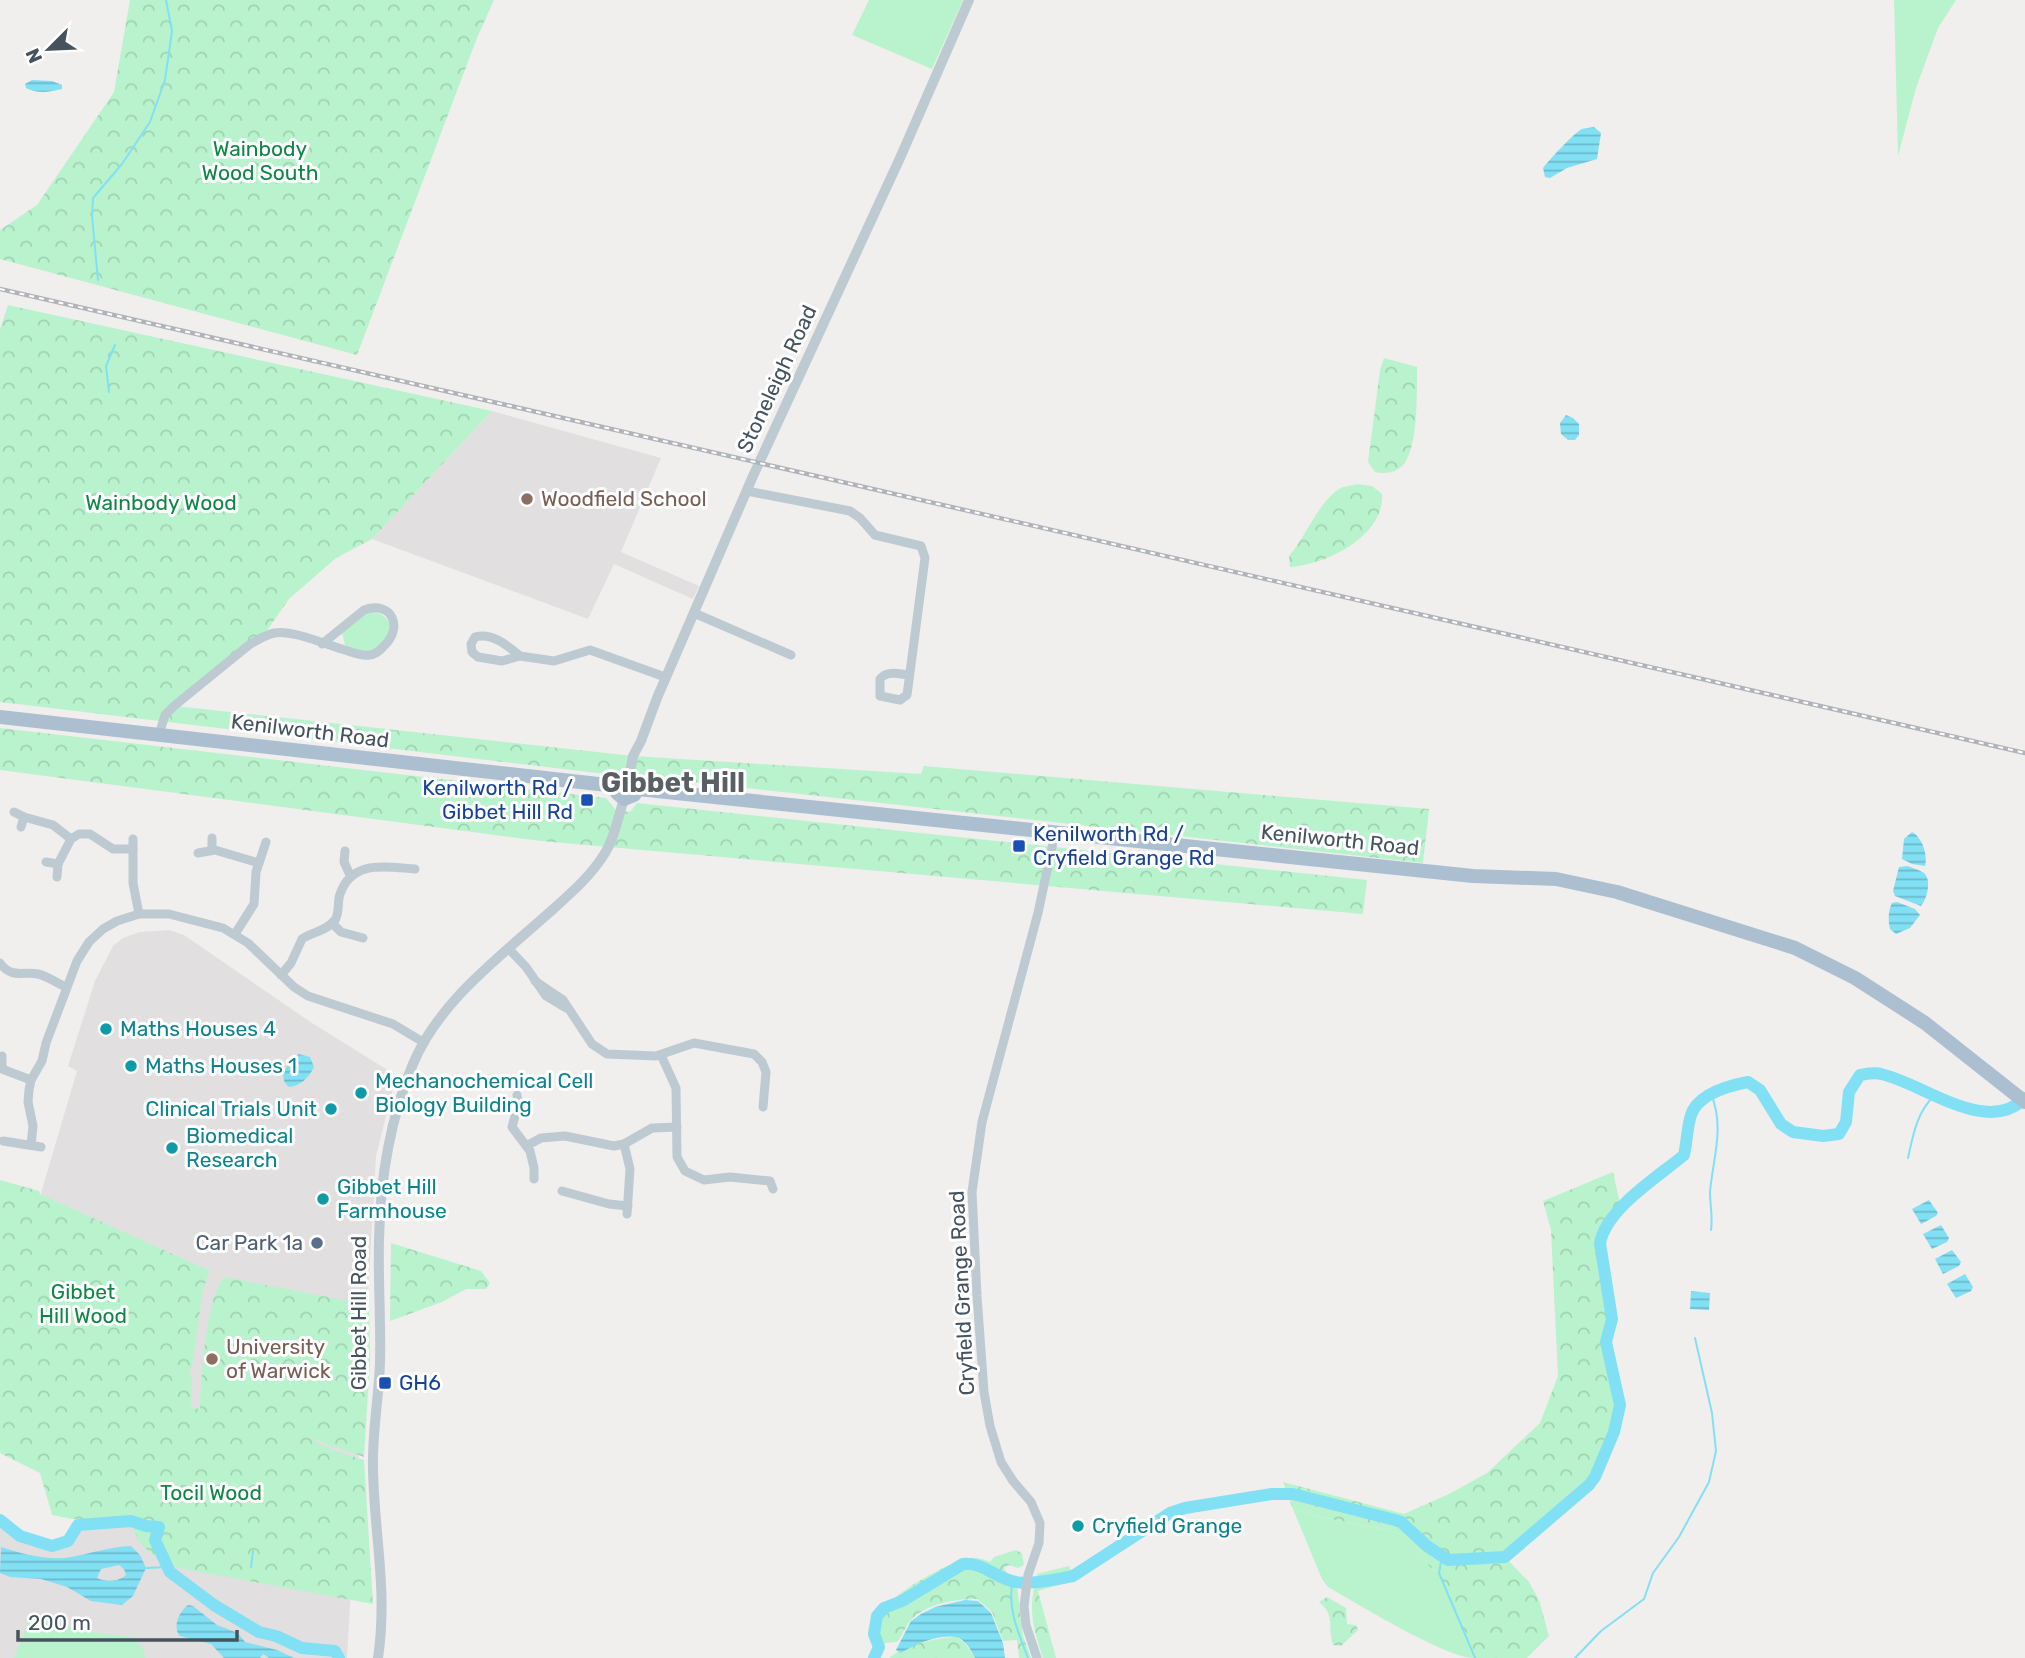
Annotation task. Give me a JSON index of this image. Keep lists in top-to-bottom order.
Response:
{
  "streets": {
    "main road": ["Kenilworth Road"],
    "street": ["Stoneleigh Road", "Cryfield Grange Road", "Gibbet Hill Road"]
  },
  "crossings": [
    ["Stoneleigh Road", "Kenilworth Road"],
    ["Stoneleigh Road", "Gibbet Hill Road"],
    ["Kenilworth Road", "Cryfield Grange Road"],
    ["Kenilworth Road", "Gibbet Hill Road"]
  ],
  "districts": ["Gibbet Hill"],
  "parks": [
    "Wainbody Wood South",
    "Wainbody Wood",
    "Gibbet Hill Wood",
    "Tocil Wood"
  ],
  "places": {
    "other": [
      "Woodfield School",
      "Maths Houses 4",
      "Maths Houses 1",
      "Mechanochemical Cell Biology Building",
      "Clinical Trials Unit",
      "Biomedical Research",
      "Gibbet Hill Farmhouse",
      "Car Park 1a",
      "University of Warwick",
      "Cryfield Grange"
    ],
    "transit": ["Kenilworth Rd / Gibbet Hill Rd", "Kenilworth Rd / Cryfield Grange Rd", "GH6"]
  },
  "scale_bar": "200 m",
  "north": "bottom left"
}
